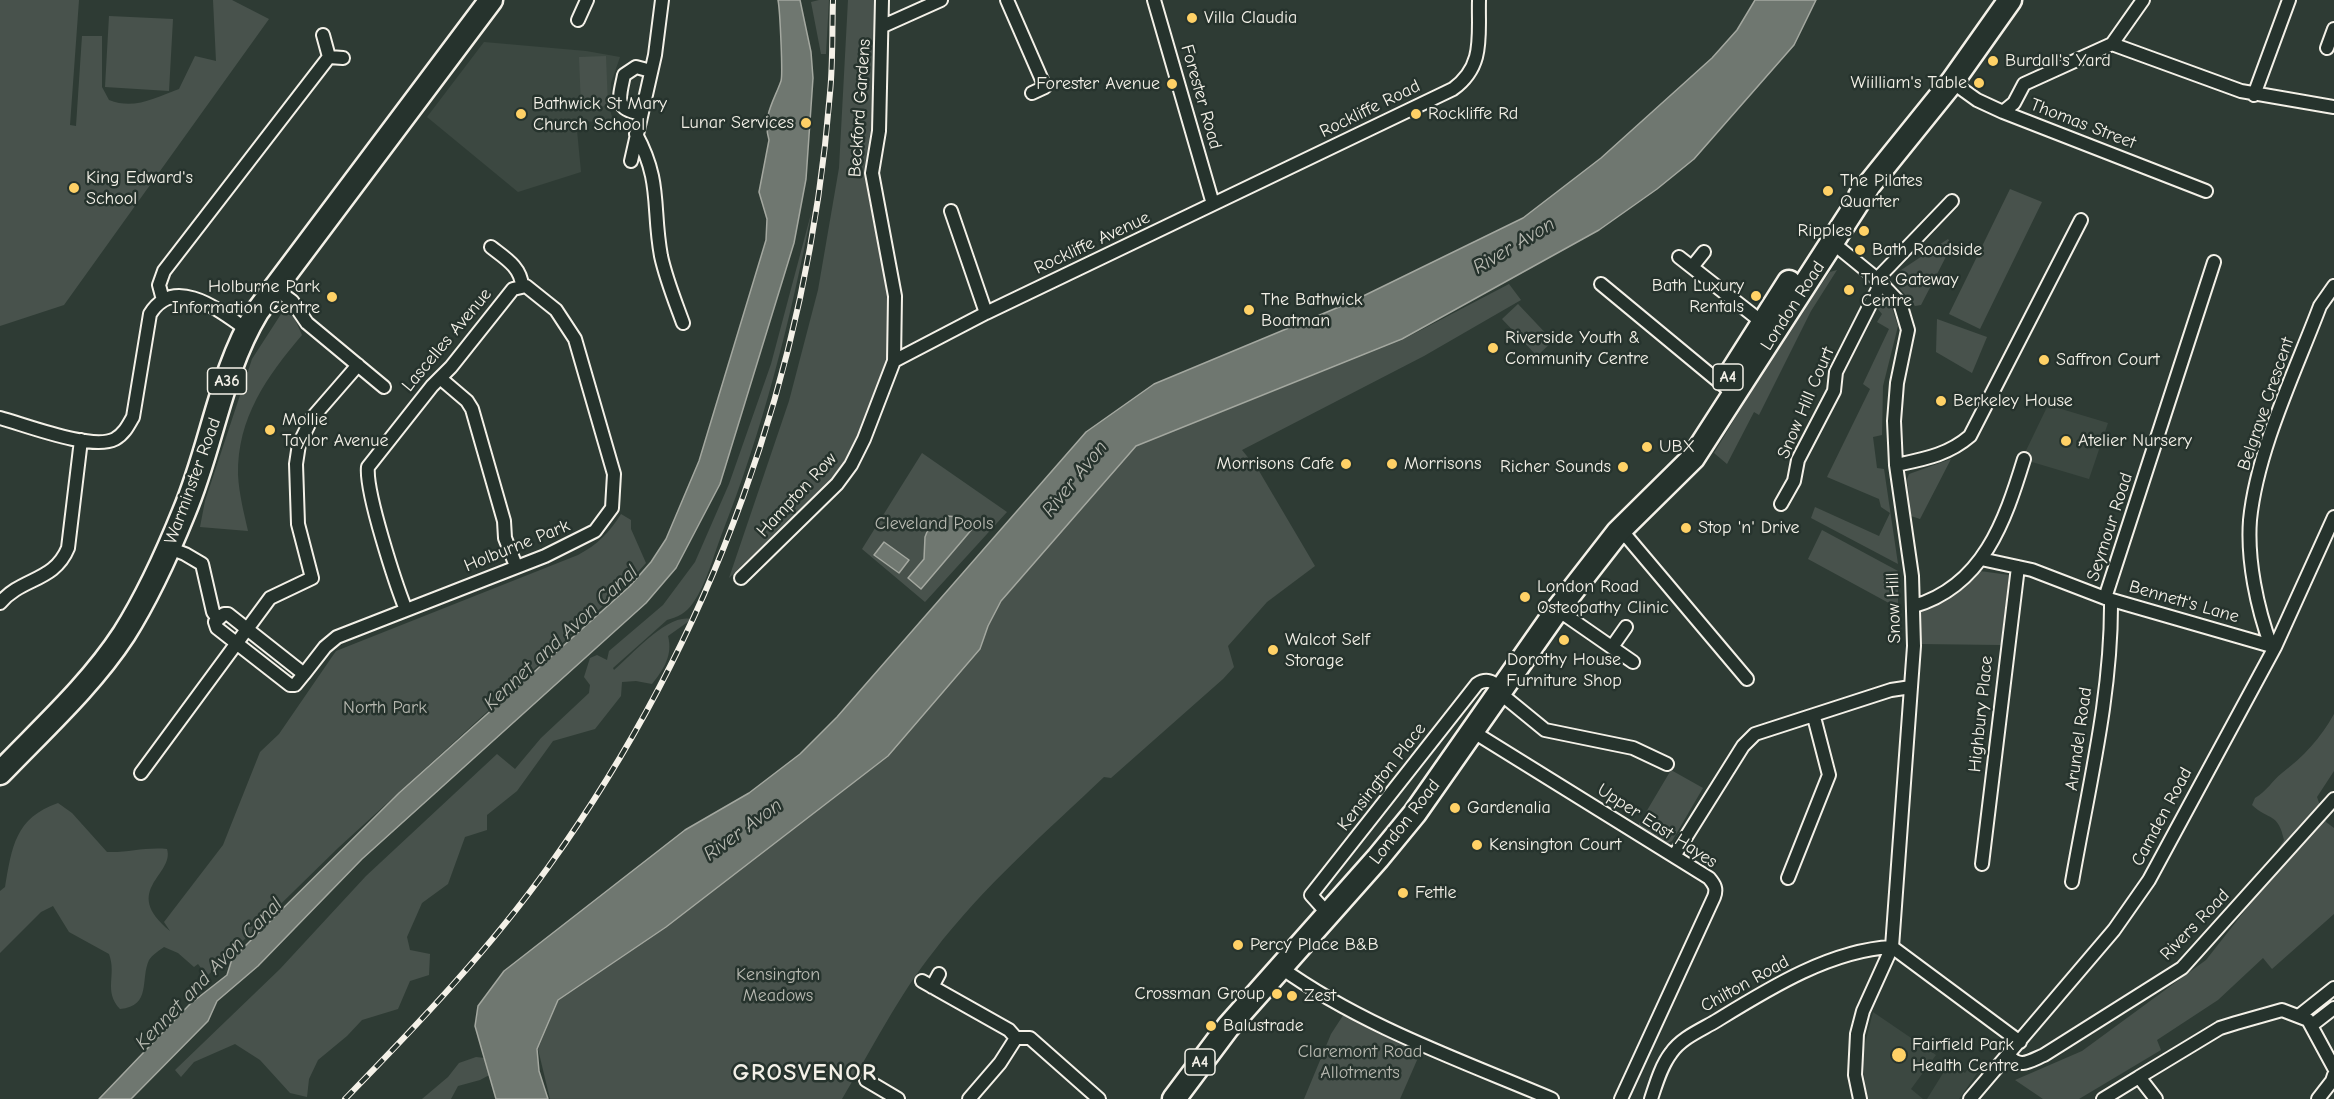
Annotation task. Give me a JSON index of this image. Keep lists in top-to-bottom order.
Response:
{
  "streets": {
    "highway": [
      "London Road",
      "A4",
      "A36",
      "Warminster Road"
    ],
    "street": [
      "Forester Road",
      "Beckford Gardens",
      "Rockliffe Road",
      "Thomas Street",
      "Rockliffe Avenue",
      "Lascelles Avenue",
      "Snow Hill Court",
      "Belgrave Crescent",
      "Hampton Row",
      "Seymour Road",
      "Holburne Park",
      "Bennett's Lane",
      "Snow Hill",
      "Highbury Place",
      "Arundel Road",
      "Kensington Place",
      "Camden Road",
      "Upper East Hayes",
      "Rivers Road",
      "Chilton Road"
    ]
  },
  "crossings": [
    ["Forester Road", "Rockliffe Road"],
    ["Forester Road", "Rockliffe Avenue"],
    ["Beckford Gardens", "Rockliffe Avenue"],
    ["Beckford Gardens", "Hampton Row"],
    ["Rockliffe Road", "Rockliffe Avenue"],
    ["Thomas Street", "London Road"],
    ["Rockliffe Avenue", "Hampton Row"],
    ["London Road", "Snow Hill"],
    ["London Road", "Kensington Place"],
    ["London Road", "Upper East Hayes"],
    ["Lascelles Avenue", "Holburne Park"],
    ["Snow Hill Court", "Snow Hill"],
    ["Belgrave Crescent", "Bennett's Lane"],
    ["Belgrave Crescent", "Camden Road"],
    ["Seymour Road", "Bennett's Lane"],
    ["Seymour Road", "Arundel Road"],
    ["Bennett's Lane", "Highbury Place"],
    ["Bennett's Lane", "Arundel Road"],
    ["Bennett's Lane", "Camden Road"],
    ["Snow Hill", "Chilton Road"],
    ["Camden Road", "Rivers Road"]
  ],
  "districts": ["GROSVENOR"],
  "water": ["River Avon", "Kennet and Avon Canal"],
  "parks": [
    "Cleveland Pools",
    "North Park",
    "Kensington Meadows",
    "Claremont Road Allotments"
  ],
  "places": [
    "Villa Claudia",
    "Burdall's Yard",
    "Wiilliam's Table",
    "Forester Avenue",
    "Bathwick St Mary Church School",
    "Rockliffe Rd",
    "Lunar Services",
    "King Edward's School",
    "The Pilates Quarter",
    "Ripples",
    "Bath Roadside",
    "The Gateway Centre",
    "Bath Luxury Rentals",
    "Holburne Park Information Centre",
    "The Bathwick Boatman",
    "Riverside Youth & Community Centre",
    "Saffron Court",
    "Berkeley House",
    "Mollie Taylor Avenue",
    "Atelier Nursery",
    "UBX",
    "Morrisons Cafe",
    "Morrisons",
    "Richer Sounds",
    "Stop 'n' Drive",
    "London Road Osteopathy Clinic",
    "Dorothy House Furniture Shop",
    "Walcot Self Storage",
    "Gardenalia",
    "Kensington Court",
    "Fettle",
    "Percy Place B&B",
    "Crossman Group",
    "Zest",
    "Balustrade",
    "Fairfield Park Health Centre"
  ]
}
